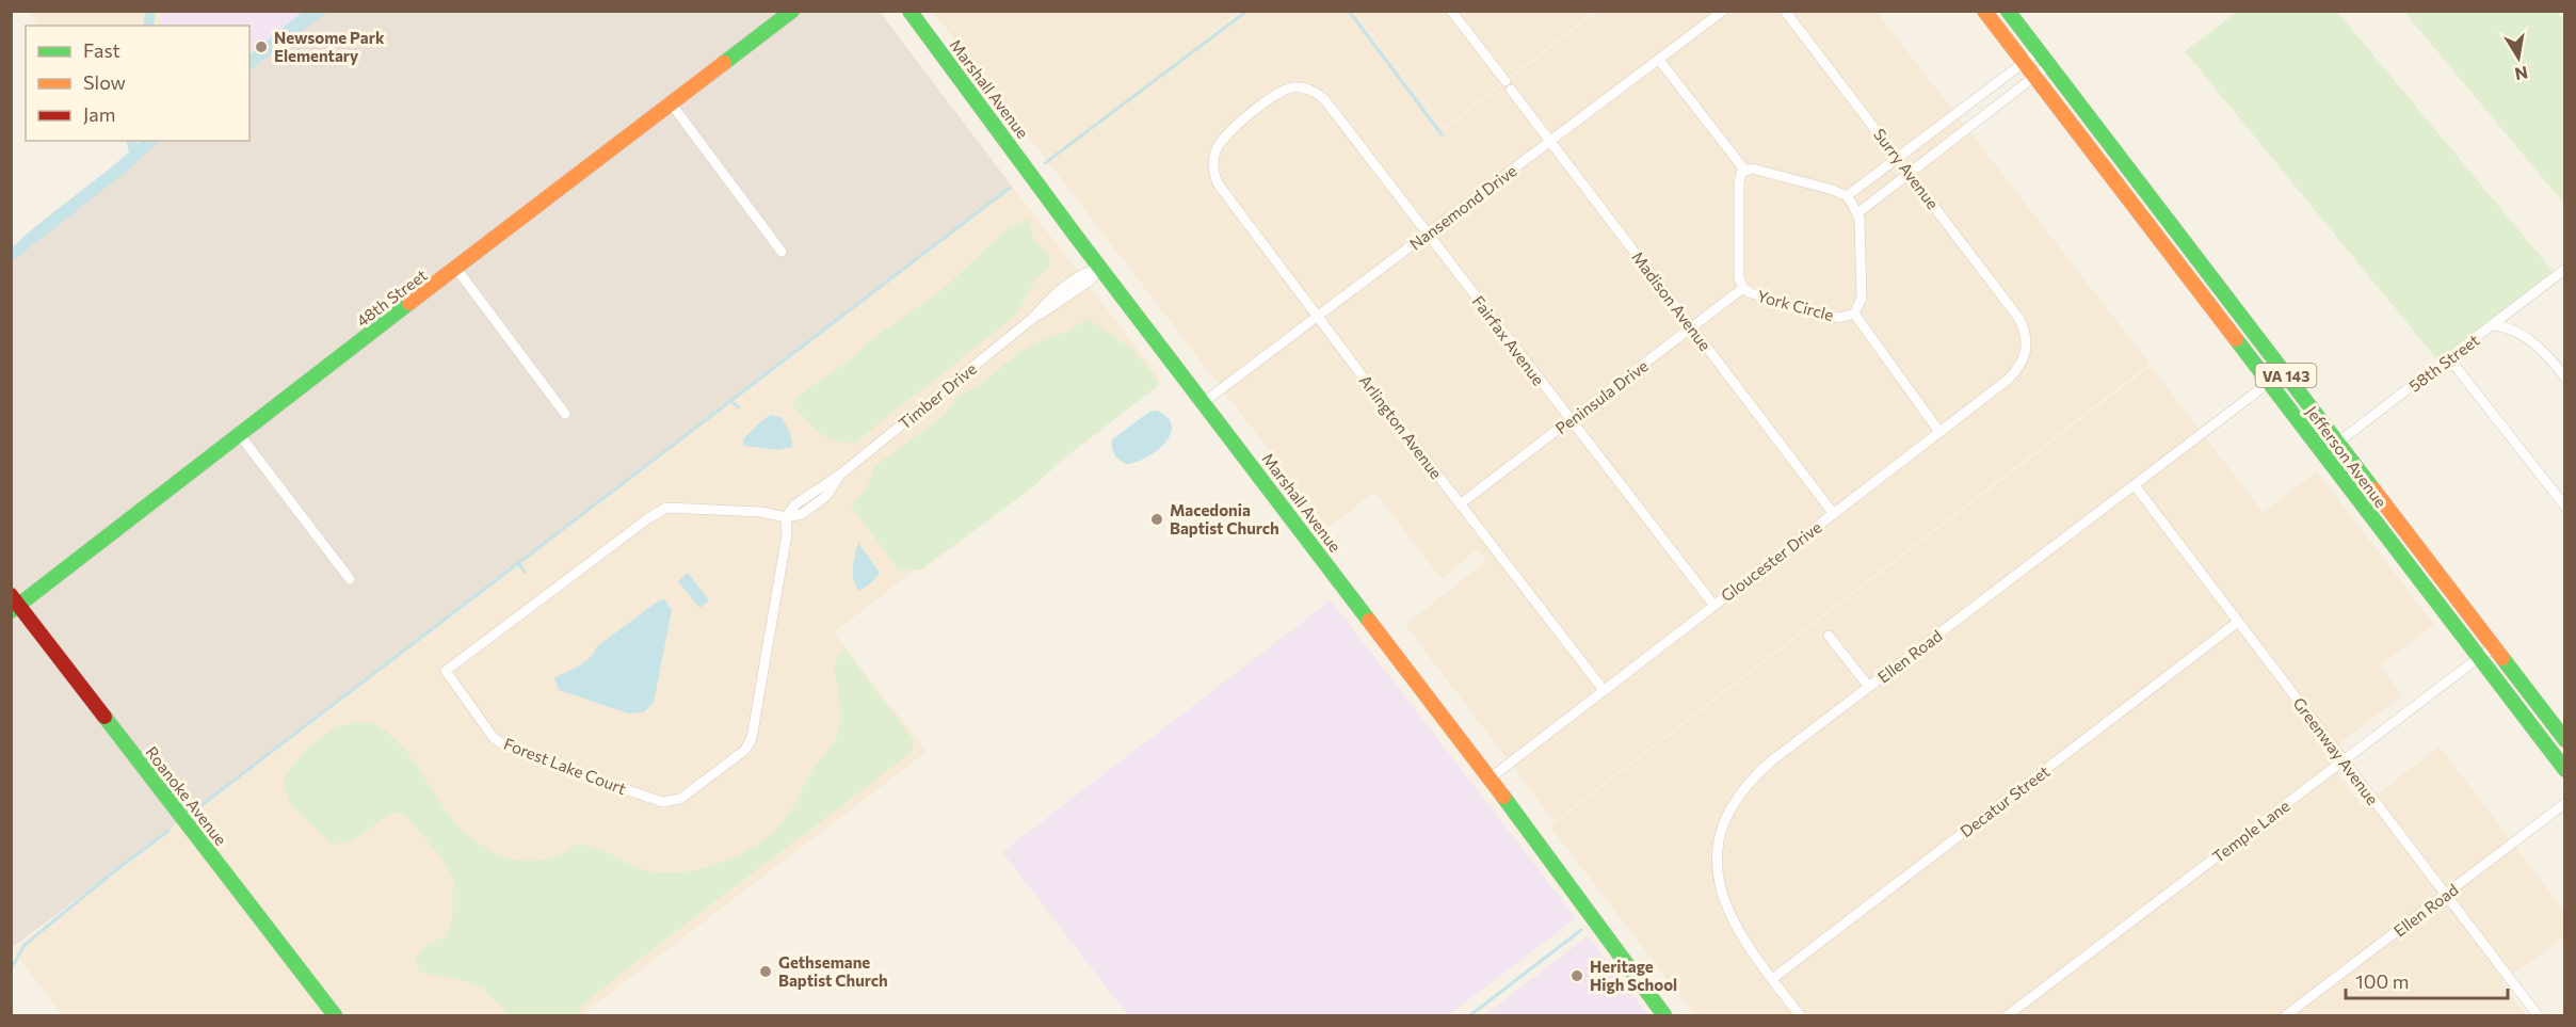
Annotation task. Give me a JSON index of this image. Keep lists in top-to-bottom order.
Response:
{
  "streets": {
    "street": [
      "Marshall Avenue",
      "Surry Avenue",
      "Nansemond Drive",
      "48th Street",
      "Madison Avenue",
      "York Circle",
      "Fairfax Avenue",
      "58th Street",
      "VA 143",
      "Timber Drive",
      "Peninsula Drive",
      "Arlington Avenue",
      "Jefferson Avenue",
      "Gloucester Drive",
      "Ellen Road",
      "Greenway Avenue",
      "Forest Lake Court",
      "Roanoke Avenue",
      "Decatur Street",
      "Temple Lane"
    ]
  },
  "crossings": [
    ["Marshall Avenue", "Nansemond Drive"],
    ["Marshall Avenue", "Timber Drive"],
    ["Marshall Avenue", "Gloucester Drive"],
    ["Surry Avenue", "Gloucester Drive"],
    ["Nansemond Drive", "Madison Avenue"],
    ["Nansemond Drive", "Fairfax Avenue"],
    ["Nansemond Drive", "Arlington Avenue"],
    ["48th Street", "Roanoke Avenue"],
    ["Madison Avenue", "Peninsula Drive"],
    ["Madison Avenue", "Gloucester Drive"],
    ["York Circle", "Peninsula Drive"],
    ["York Circle", "Gloucester Drive"],
    ["Fairfax Avenue", "Peninsula Drive"],
    ["Fairfax Avenue", "Arlington Avenue"],
    ["Fairfax Avenue", "Gloucester Drive"],
    ["58th Street", "Jefferson Avenue"],
    ["Timber Drive", "Forest Lake Court"],
    ["Peninsula Drive", "Arlington Avenue"],
    ["Arlington Avenue", "Gloucester Drive"],
    ["Jefferson Avenue", "Ellen Road"],
    ["Jefferson Avenue", "Temple Lane"],
    ["Ellen Road", "Greenway Avenue"],
    ["Ellen Road", "Decatur Street"],
    ["Greenway Avenue", "Decatur Street"],
    ["Greenway Avenue", "Temple Lane"]
  ],
  "places": [
    "Newsome Park Elementary",
    "Macedonia Baptist Church",
    "Gethsemane Baptist Church",
    "Heritage High School"
  ],
  "legend": ["Fast", "Slow", "Jam"],
  "scale_bar": "100 m",
  "north": "bottom"
}
